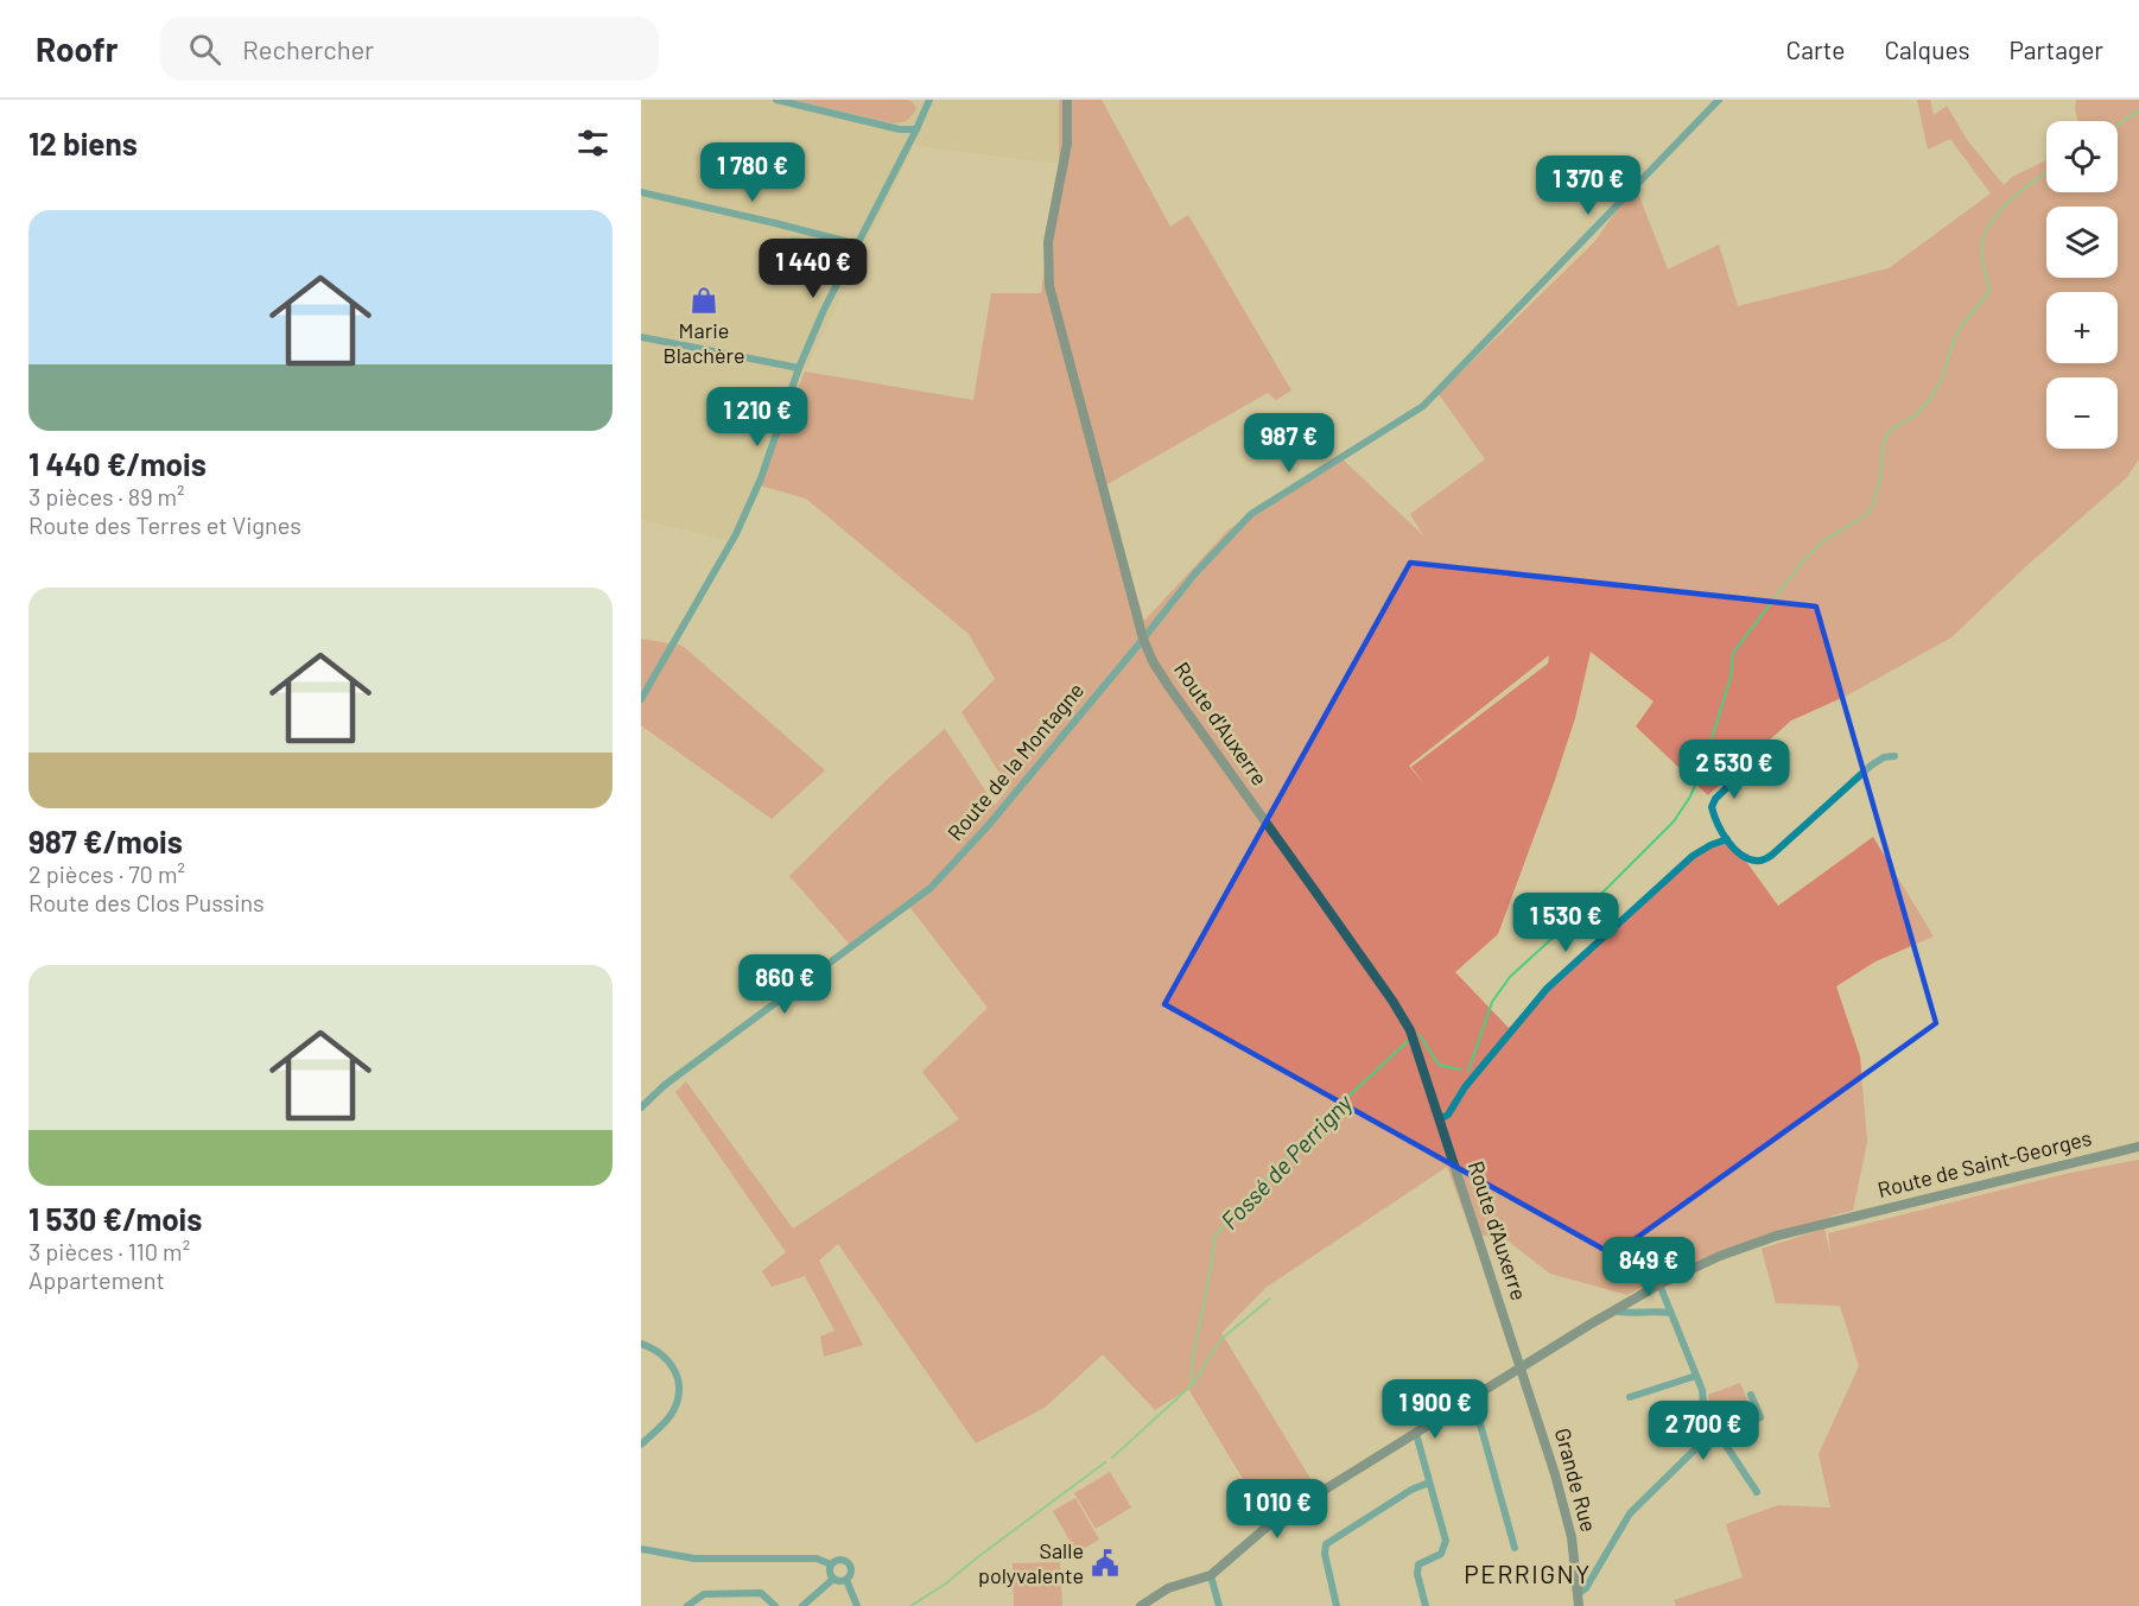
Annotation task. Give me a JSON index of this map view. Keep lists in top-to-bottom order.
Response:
{
  "streets": {
    "street": [
      "Route d'Auxerre",
      "Route de la Montagne",
      "Route de Saint-Georges",
      "Grande Rue"
    ]
  },
  "crossings": [
    ["Route d'Auxerre", "Route de la Montagne"],
    ["Route d'Auxerre", "Route de Saint-Georges"],
    ["Route d'Auxerre", "Grande Rue"],
    ["Route de Saint-Georges", "Grande Rue"]
  ],
  "districts": ["PERRIGNY"],
  "water": ["Fossé de Perrigny"],
  "places": {
    "shop": ["Marie Blachère"],
    "public building": ["Salle polyvalente"]
  },
  "page": {
    "header": "Roofr",
    "search": "Rechercher",
    "nav": ["Carte", "Calques", "Partager"],
    "heading": "12 biens",
    "map_buttons": ["+", "−"],
    "price": [
      "1 780 €",
      "1 370 €",
      "1 440 €",
      "1 210 €",
      "987 €",
      "2 530 €",
      "1 530 €",
      "860 €",
      "849 €",
      "1 900 €",
      "2 700 €",
      "1 010 €"
    ],
    "list": [
      {
        "name": "1 440 €/mois",
        "note": "3 pièces · 89 m² · Route des Terres et Vignes"
      },
      {
        "name": "987 €/mois",
        "note": "2 pièces · 70 m² · Route des Clos Pussins"
      },
      {
        "name": "1 530 €/mois",
        "note": "3 pièces · 110 m² · Appartement"
      }
    ]
  }
}
